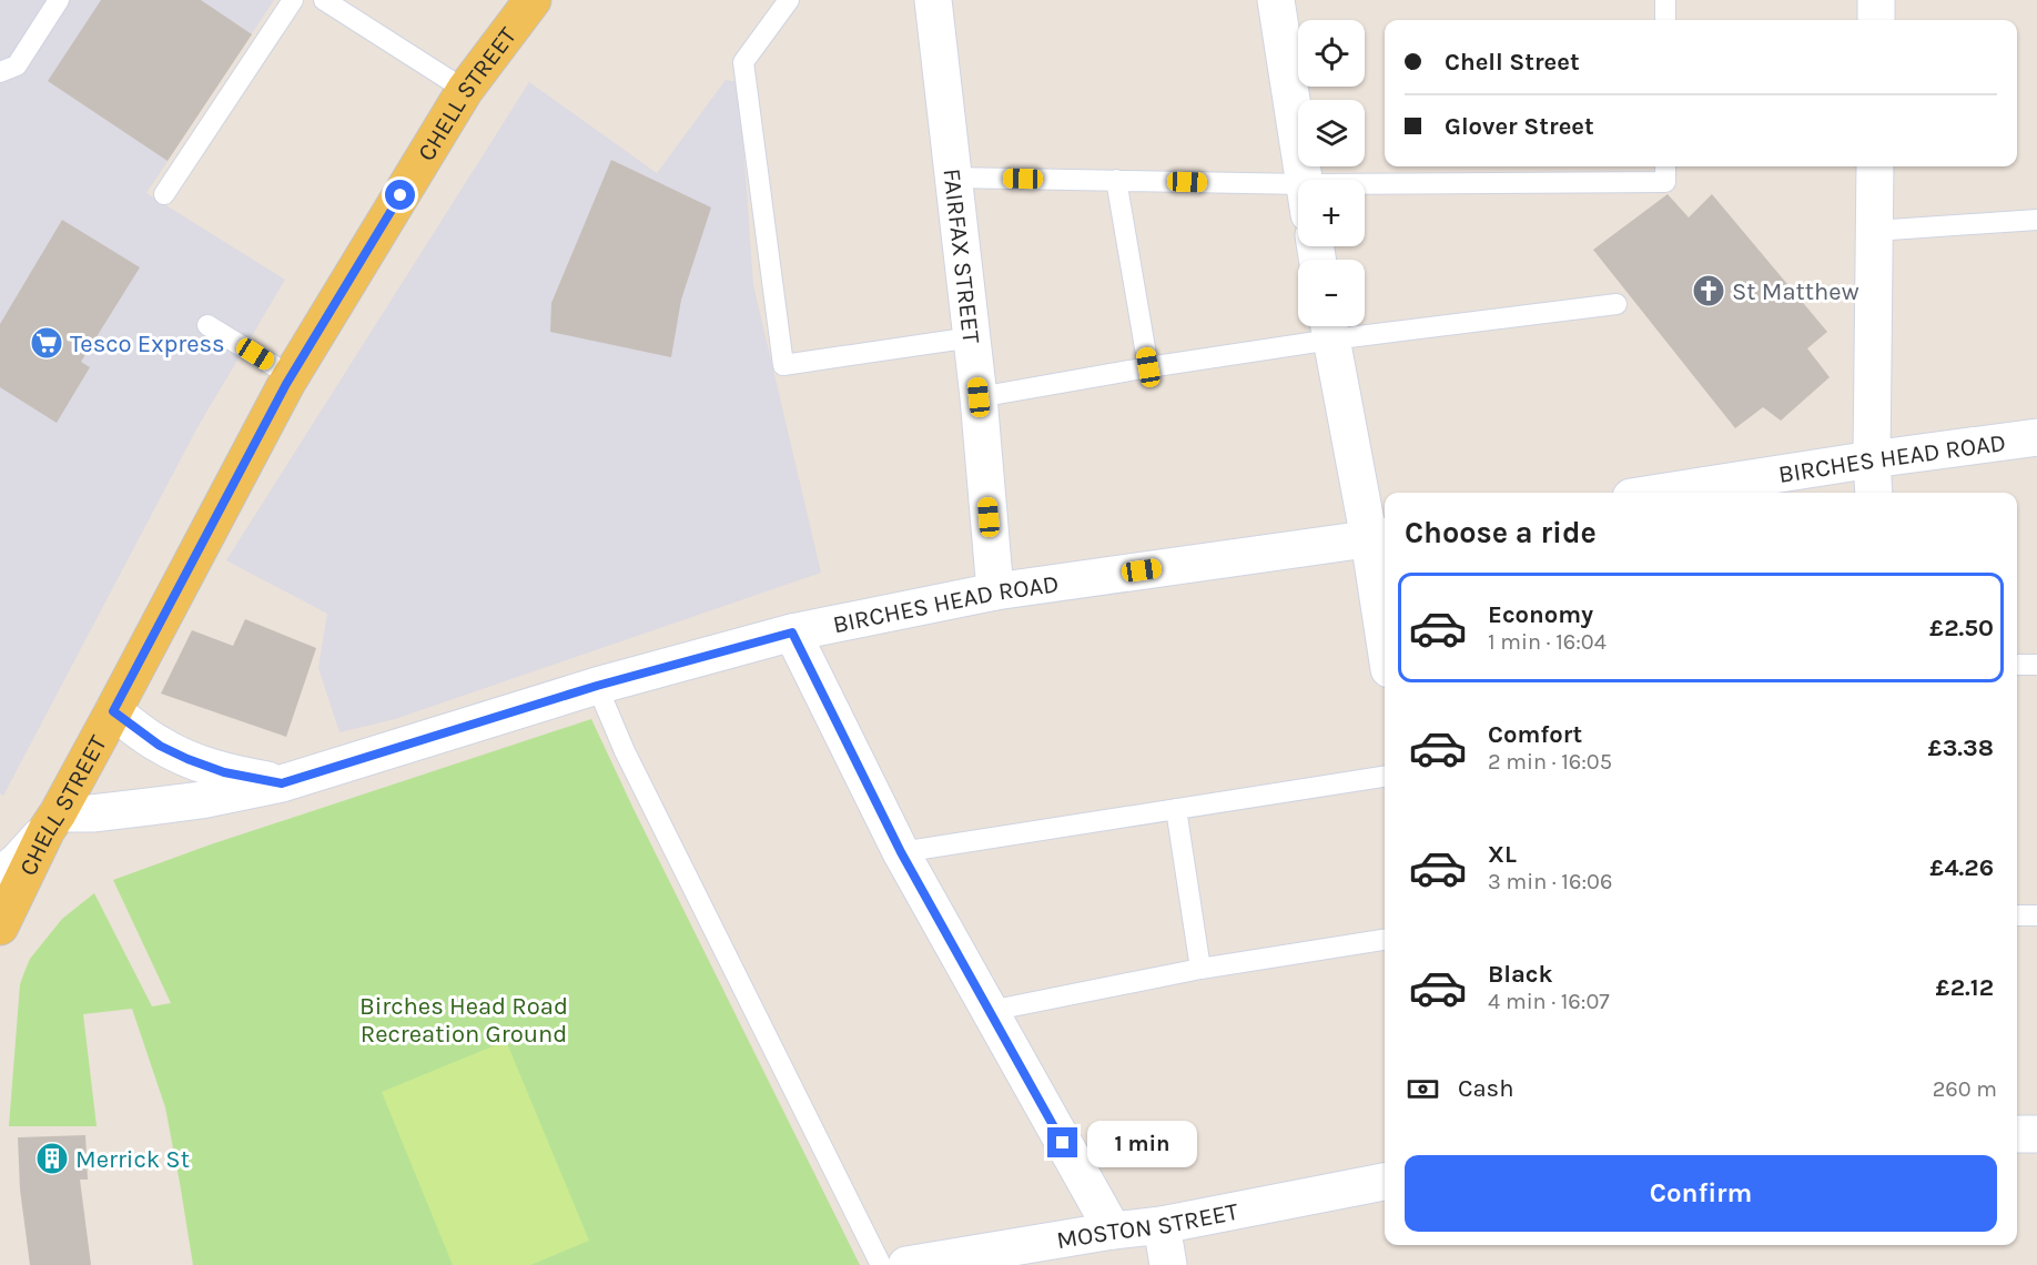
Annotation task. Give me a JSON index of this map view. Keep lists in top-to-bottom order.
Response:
{
  "streets": {
    "main road": ["CHELL STREET"],
    "street": ["FAIRFAX STREET", "BIRCHES HEAD ROAD", "MOSTON STREET"]
  },
  "crossings": [
    ["CHELL STREET", "BIRCHES HEAD ROAD"],
    ["FAIRFAX STREET", "BIRCHES HEAD ROAD"]
  ],
  "parks": ["Birches Head Road Recreation Ground"],
  "places": {
    "church": ["St Matthew"],
    "supermarket": ["Tesco Express"],
    "building": ["Merrick St"]
  },
  "page": {
    "map_buttons": ["+", "−"],
    "banner": ["Chell Street", "Glover Street"],
    "heading": "Choose a ride",
    "list": [
      {
        "name": "Economy",
        "note": "1 min · 16:04",
        "value": "£2.50"
      },
      {
        "name": "Comfort",
        "note": "2 min · 16:05",
        "value": "£3.38"
      },
      {
        "name": "XL",
        "note": "3 min · 16:06",
        "value": "£4.26"
      },
      {
        "name": "Black",
        "note": "4 min · 16:07",
        "value": "£2.12"
      }
    ],
    "pay": ["Cash", "260 m"],
    "bubble": "1 min",
    "buttons": "Confirm"
  }
}
